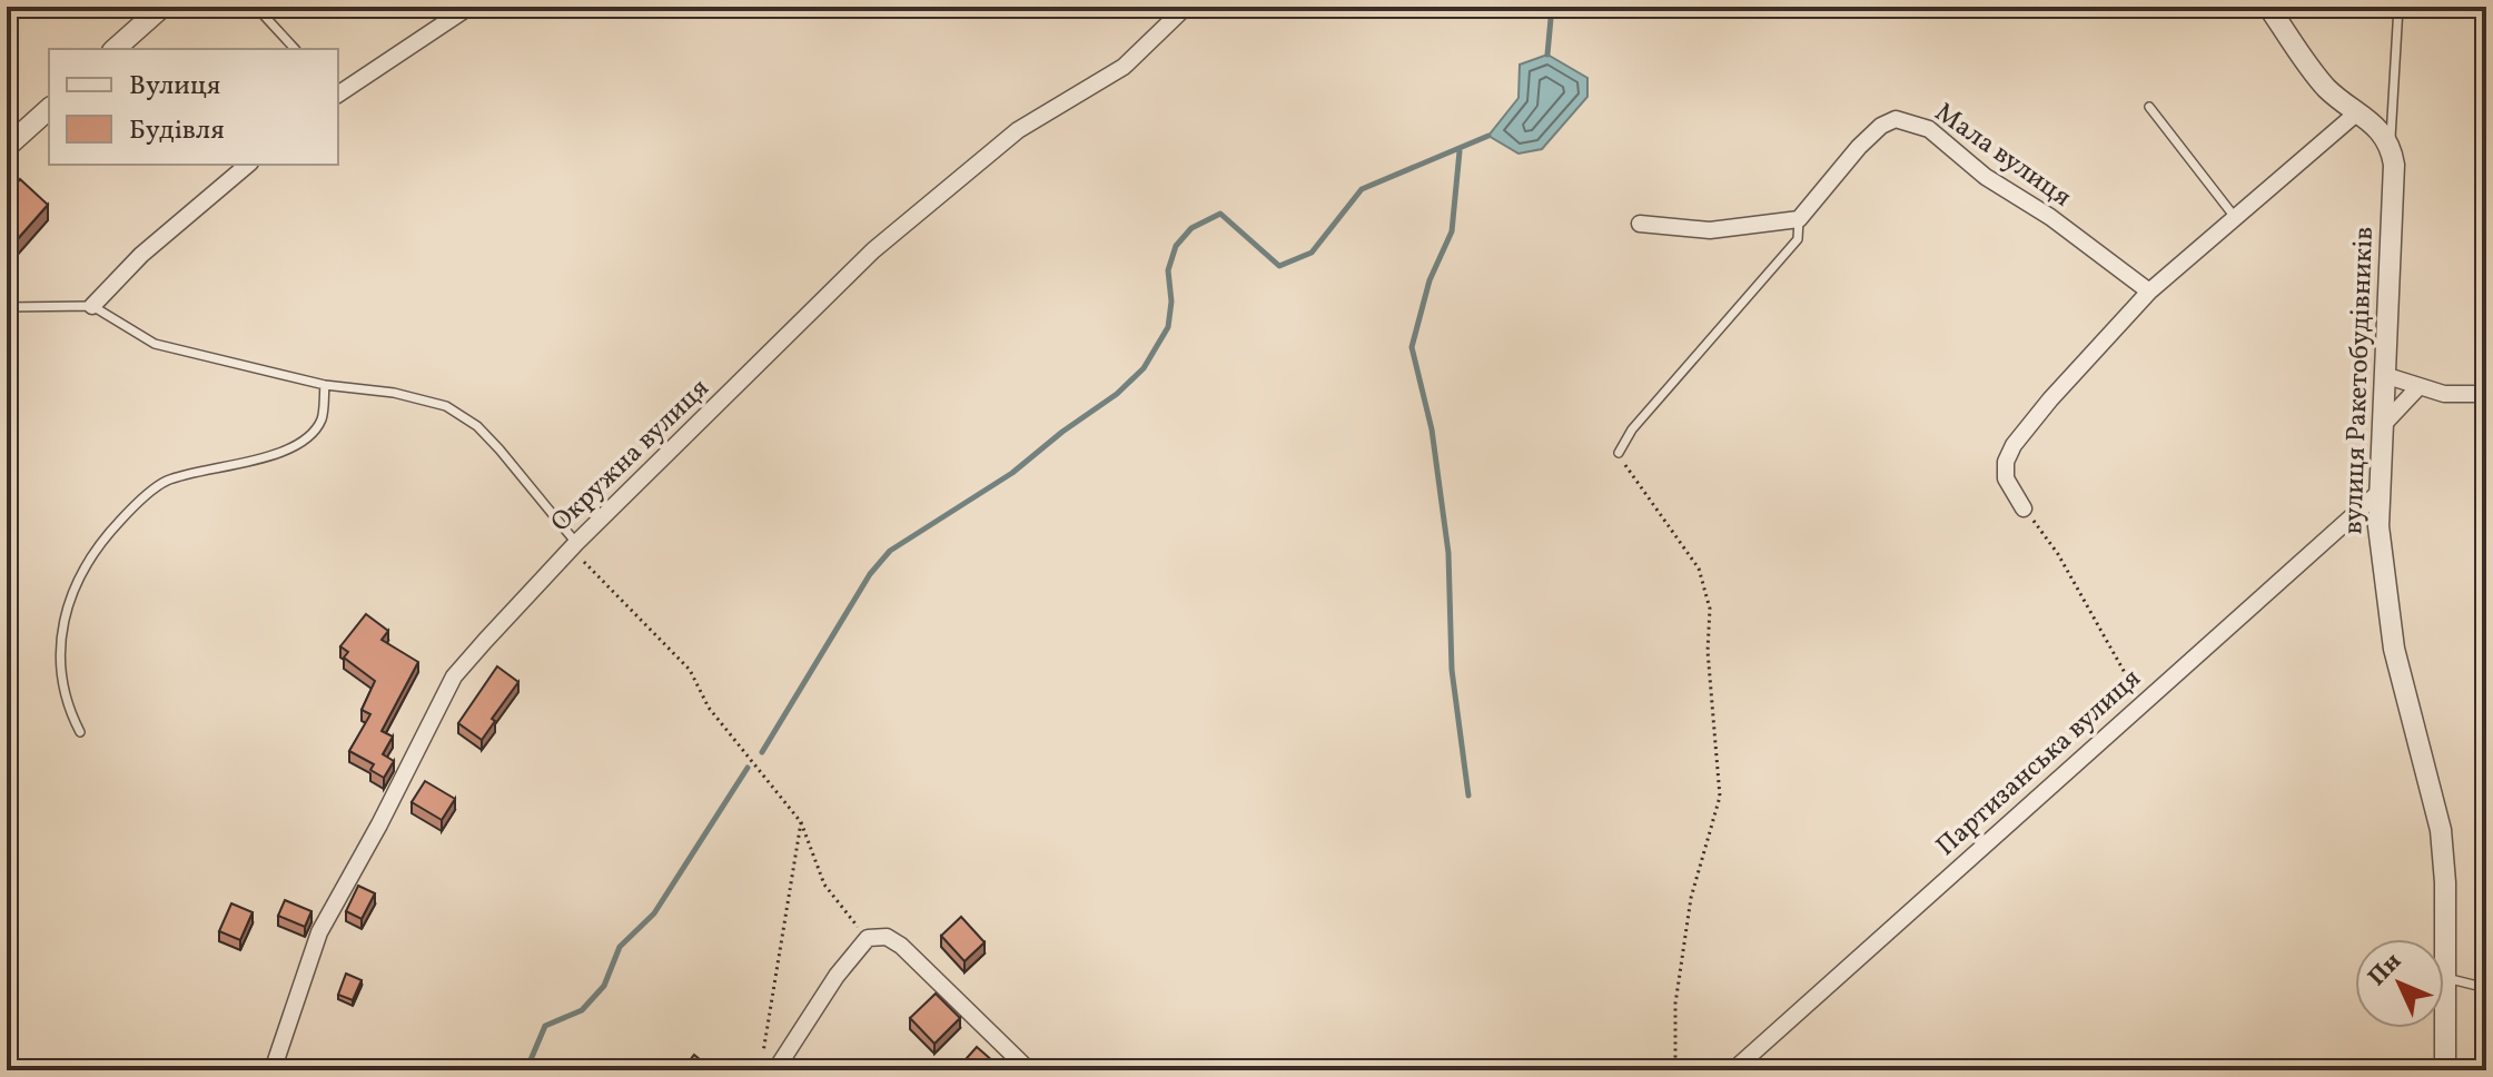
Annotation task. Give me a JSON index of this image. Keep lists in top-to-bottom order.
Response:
{
  "streets": {
    "street": [
      "Мала вулиця",
      "вулиця Ракетобудівників",
      "Окружна вулиця",
      "Партизанська вулиця"
    ]
  },
  "crossings": [
    ["вулиця Ракетобудівників", "Партизанська вулиця"]
  ],
  "legend": ["Вулиця", "Будівля"],
  "north": "top left"
}
